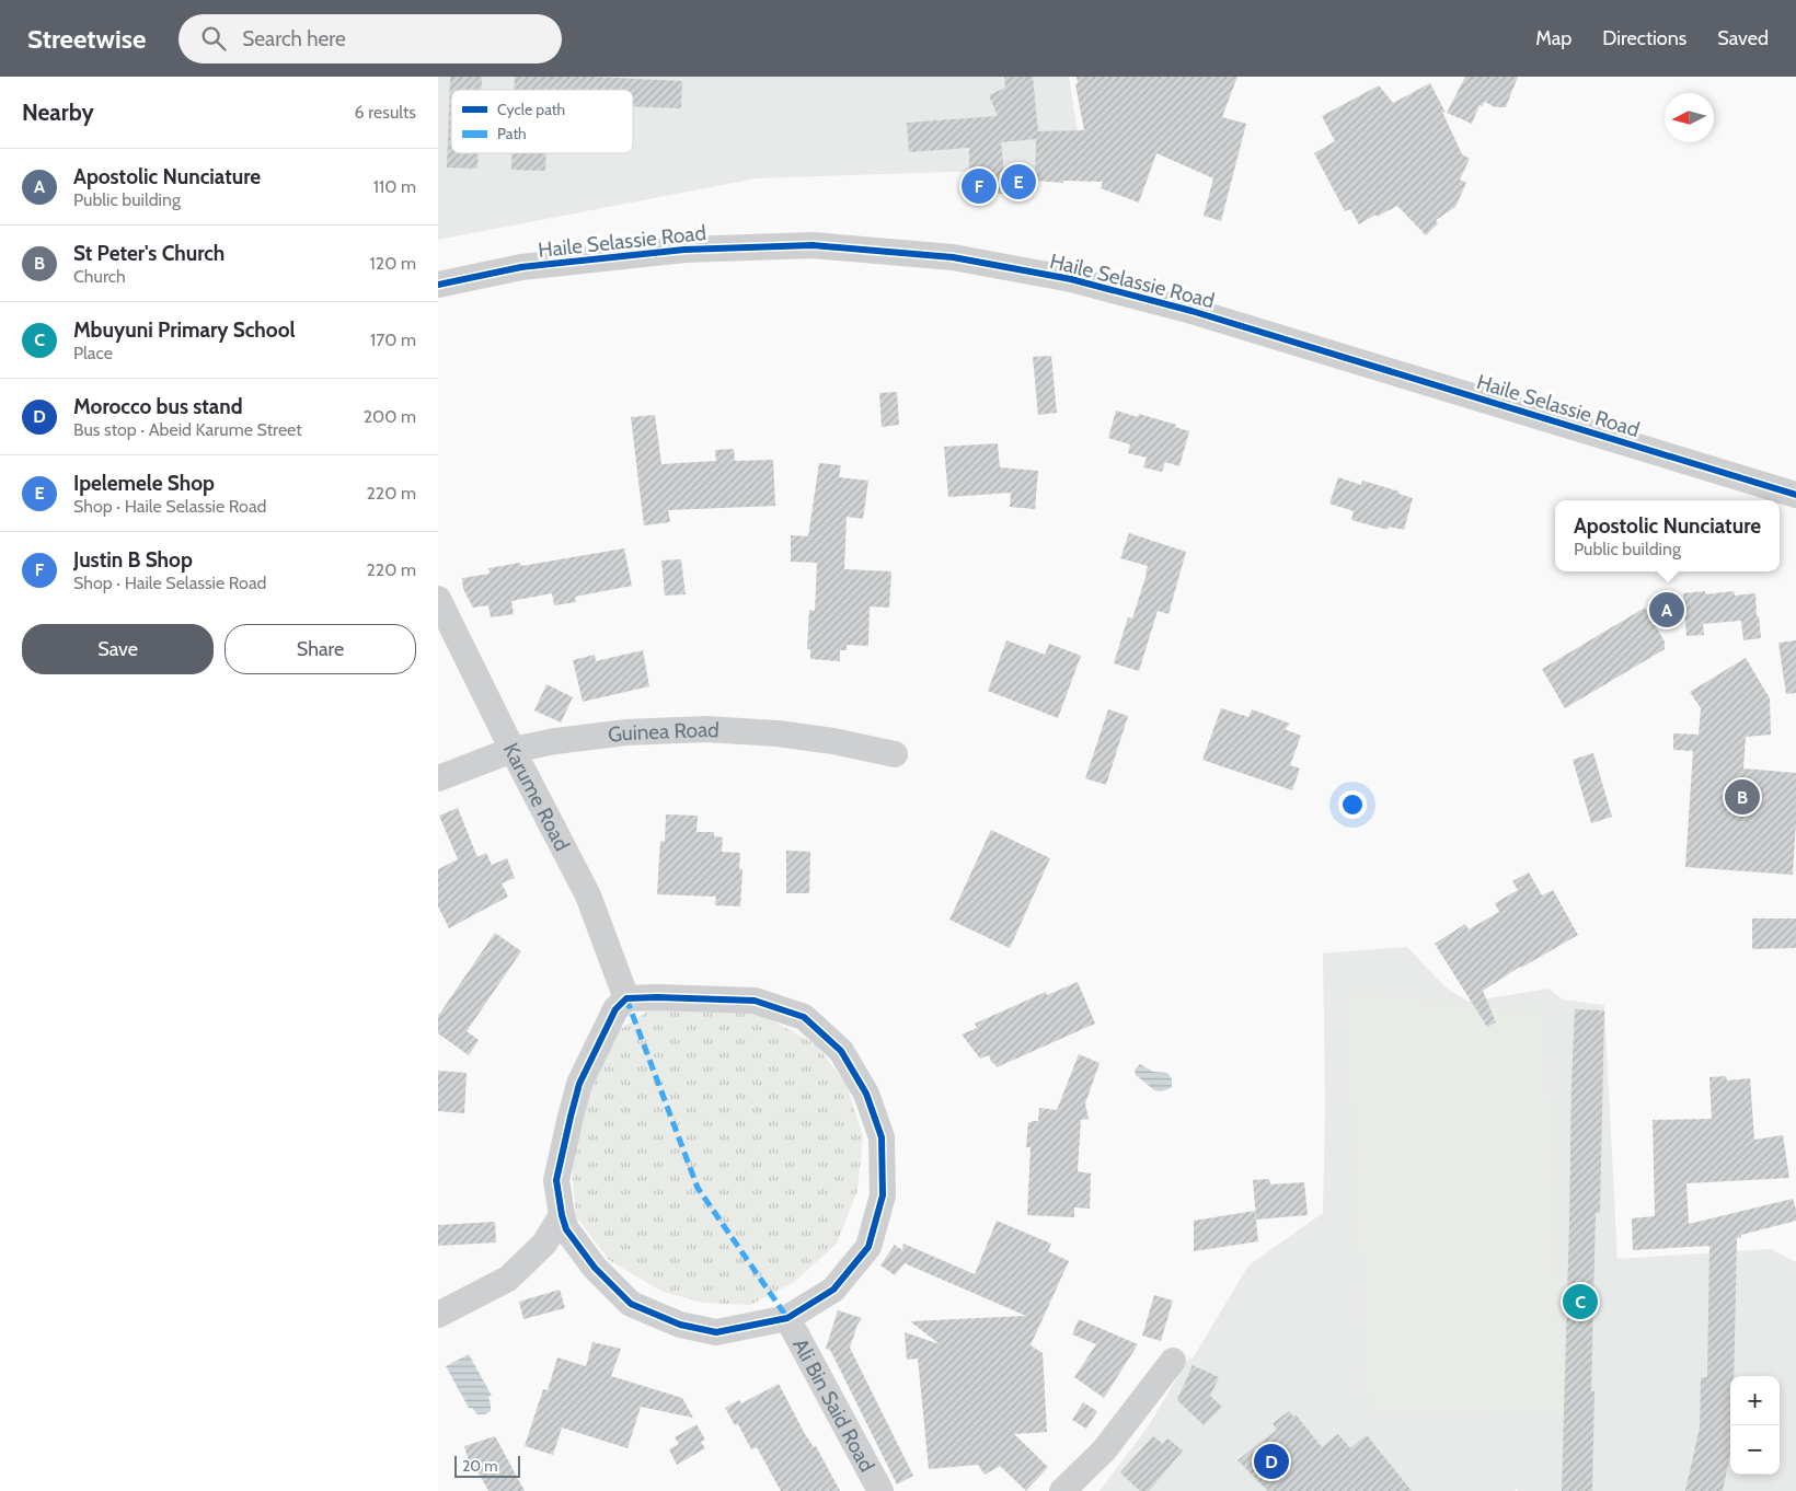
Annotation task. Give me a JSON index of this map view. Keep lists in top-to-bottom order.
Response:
{
  "streets": {
    "street": [
      "Haile Selassie Road",
      "Guinea Road",
      "Karume Road",
      "Ali Bin Said Road"
    ]
  },
  "crossings": [
    ["Guinea Road", "Karume Road"]
  ],
  "legend": ["Cycle path", "Path"],
  "scale_bar": "20 m",
  "north": "left",
  "page": {
    "header": "Streetwise",
    "search": "Search here",
    "nav": ["Map", "Directions", "Saved"],
    "heading": ["Nearby", "6 results"],
    "list": [
      {
        "mark": "A",
        "name": "Apostolic Nunciature",
        "note": "Public building",
        "value": "110 m"
      },
      {
        "mark": "B",
        "name": "St Peter's Church",
        "note": "Church",
        "value": "120 m"
      },
      {
        "mark": "C",
        "name": "Mbuyuni Primary School",
        "note": "Place",
        "value": "170 m"
      },
      {
        "mark": "D",
        "name": "Morocco bus stand",
        "note": "Bus stop · Abeid Karume Street",
        "value": "200 m"
      },
      {
        "mark": "E",
        "name": "Ipelemele Shop",
        "note": "Shop · Haile Selassie Road",
        "value": "220 m"
      },
      {
        "mark": "F",
        "name": "Justin B Shop",
        "note": "Shop · Haile Selassie Road",
        "value": "220 m"
      }
    ],
    "pins": [
      "E",
      "F",
      "A",
      "B",
      "C",
      "D"
    ],
    "popup": ["Apostolic Nunciature", "Public building"],
    "buttons": ["Save", "Share"],
    "map_buttons": ["+", "−"],
    "scale": "20 m"
  }
}
